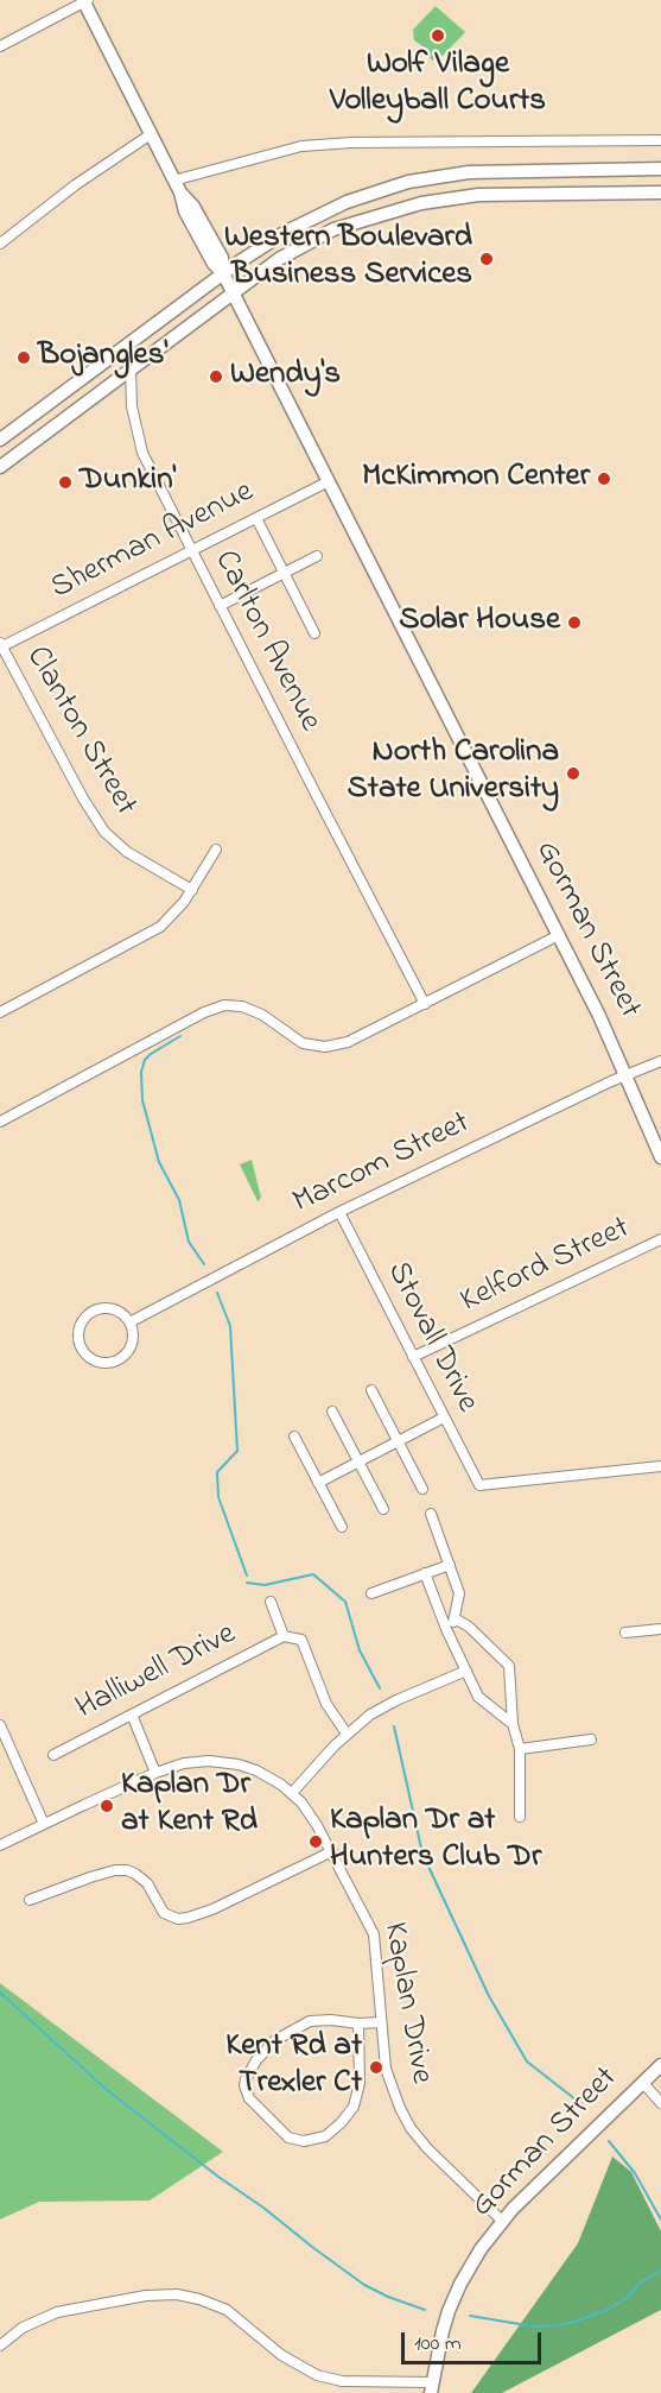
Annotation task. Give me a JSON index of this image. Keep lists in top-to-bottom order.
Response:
{
  "streets": {
    "main road": ["Gorman Street"],
    "street": [
      "Sherman Avenue",
      "Carlton Avenue",
      "Clanton Street",
      "Marcom Street",
      "Kelford Street",
      "Stovall Drive",
      "Halliwell Drive",
      "Kaplan Drive"
    ]
  },
  "crossings": [
    ["Sherman Avenue", "Carlton Avenue"],
    ["Sherman Avenue", "Clanton Street"],
    ["Sherman Avenue", "Gorman Street"],
    ["Gorman Street", "Marcom Street"],
    ["Gorman Street", "Kaplan Drive"],
    ["Marcom Street", "Stovall Drive"],
    ["Kelford Street", "Stovall Drive"]
  ],
  "places": [
    "Wolf Vilage Volleyball Courts",
    "Western Boulevard Business Services",
    "Bojangles'",
    "Wendy's",
    "McKimmon Center",
    "Dunkin'",
    "Solar House",
    "North Carolina State University",
    "Kaplan Dr at Kent Rd",
    "Kaplan Dr at Hunters Club Dr",
    "Kent Rd at Trexler Ct"
  ],
  "scale_bar": "100 m"
}
